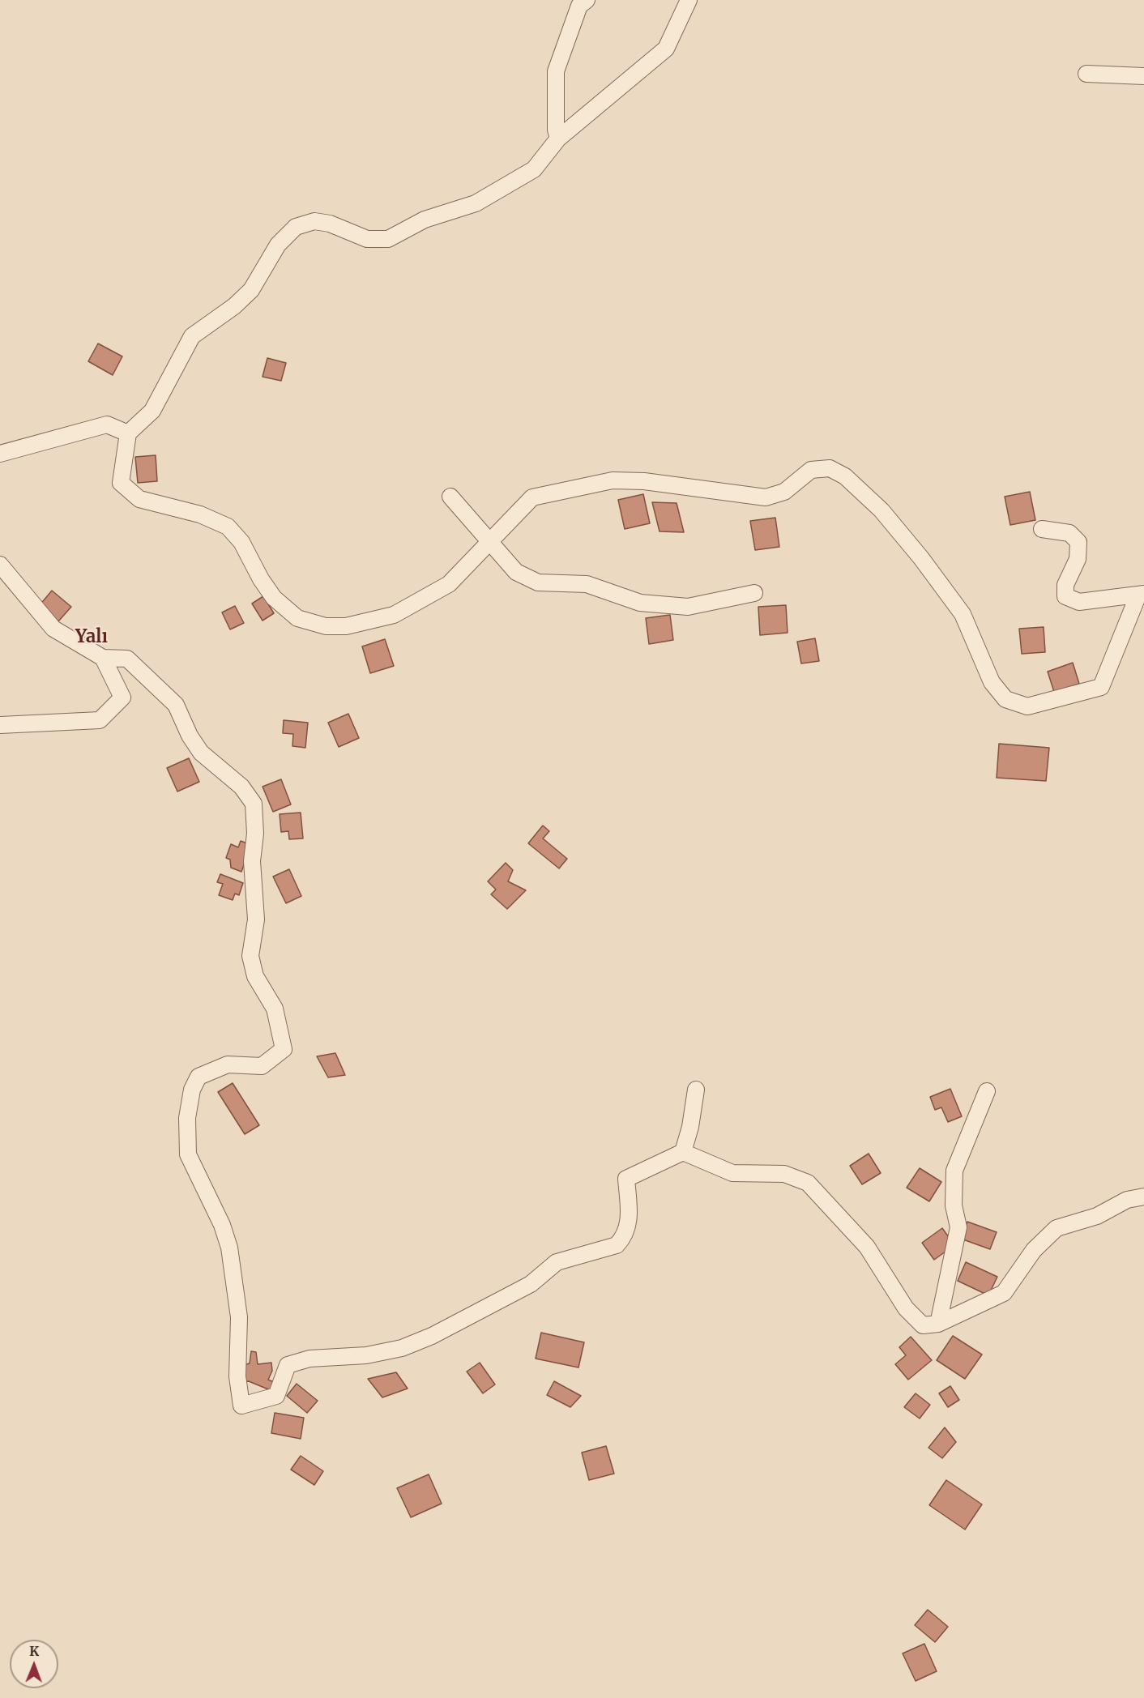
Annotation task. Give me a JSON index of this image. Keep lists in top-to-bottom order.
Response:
{
  "districts": ["Yalı"],
  "north": "top"
}
